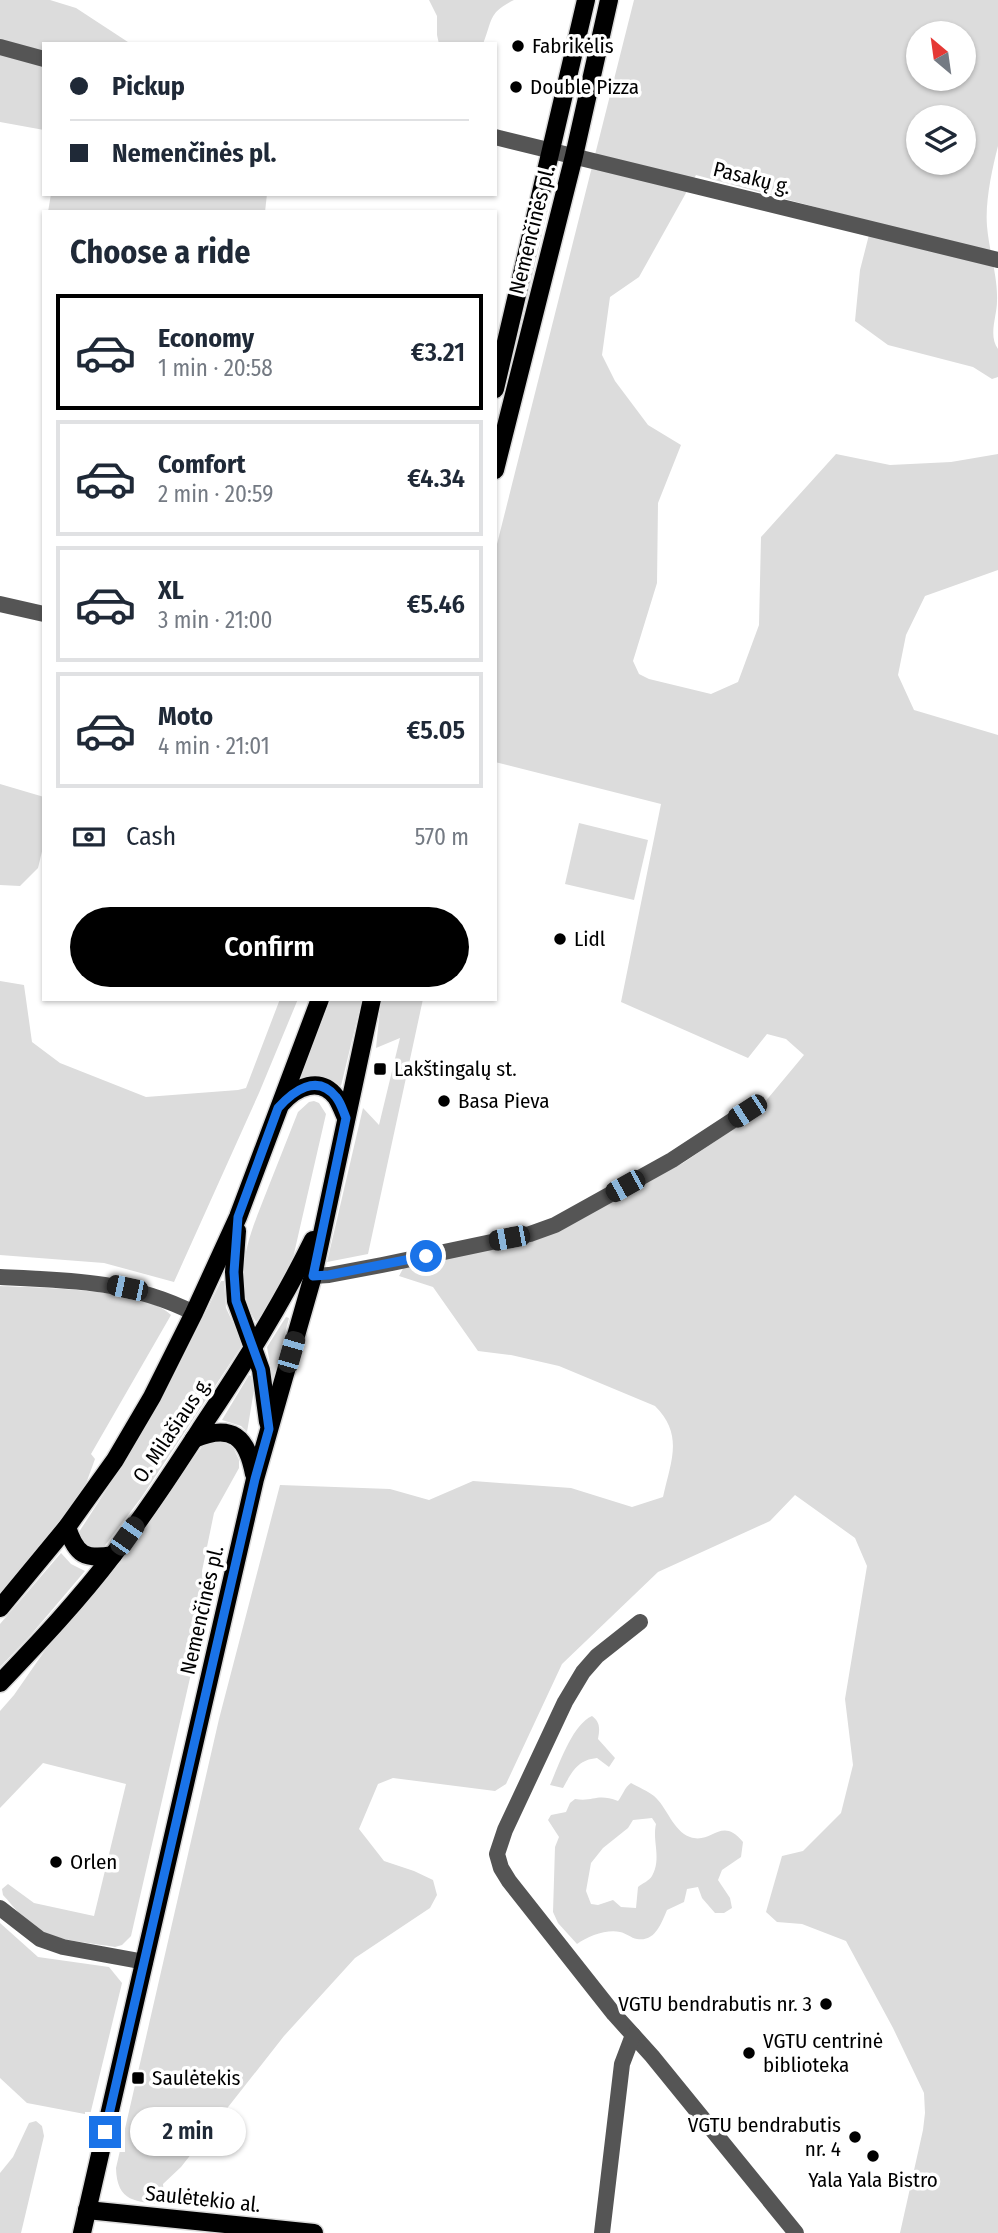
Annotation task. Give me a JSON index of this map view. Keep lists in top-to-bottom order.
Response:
{
  "streets": {
    "main road": ["Nemenčinės pl.", "O. Milašiaus g.", "Saulėtekio al."],
    "street": ["Pasakų g."]
  },
  "crossings": [
    ["Pasakų g.", "Nemenčinės pl."],
    ["Nemenčinės pl.", "O. Milašiaus g."],
    ["Nemenčinės pl.", "Saulėtekio al."]
  ],
  "places": {
    "other": [
      "Fabrikėlis",
      "Double Pizza",
      "Lidl",
      "Basa Pieva",
      "Orlen",
      "VGTU bendrabutis nr. 3",
      "VGTU centrinė biblioteka",
      "VGTU bendrabutis nr. 4",
      "Yala Yala Bistro"
    ],
    "transit": ["Lakštingalų st.", "Saulėtekis"]
  },
  "north": "top left",
  "page": {
    "banner": ["Pickup", "Nemenčinės pl."],
    "heading": "Choose a ride",
    "list": [
      {
        "name": "Economy",
        "note": "1 min · 20:58",
        "value": "€3.21"
      },
      {
        "name": "Comfort",
        "note": "2 min · 20:59",
        "value": "€4.34"
      },
      {
        "name": "XL",
        "note": "3 min · 21:00",
        "value": "€5.46"
      },
      {
        "name": "Moto",
        "note": "4 min · 21:01",
        "value": "€5.05"
      }
    ],
    "pay": ["Cash", "570 m"],
    "buttons": "Confirm",
    "bubble": "2 min"
  }
}
